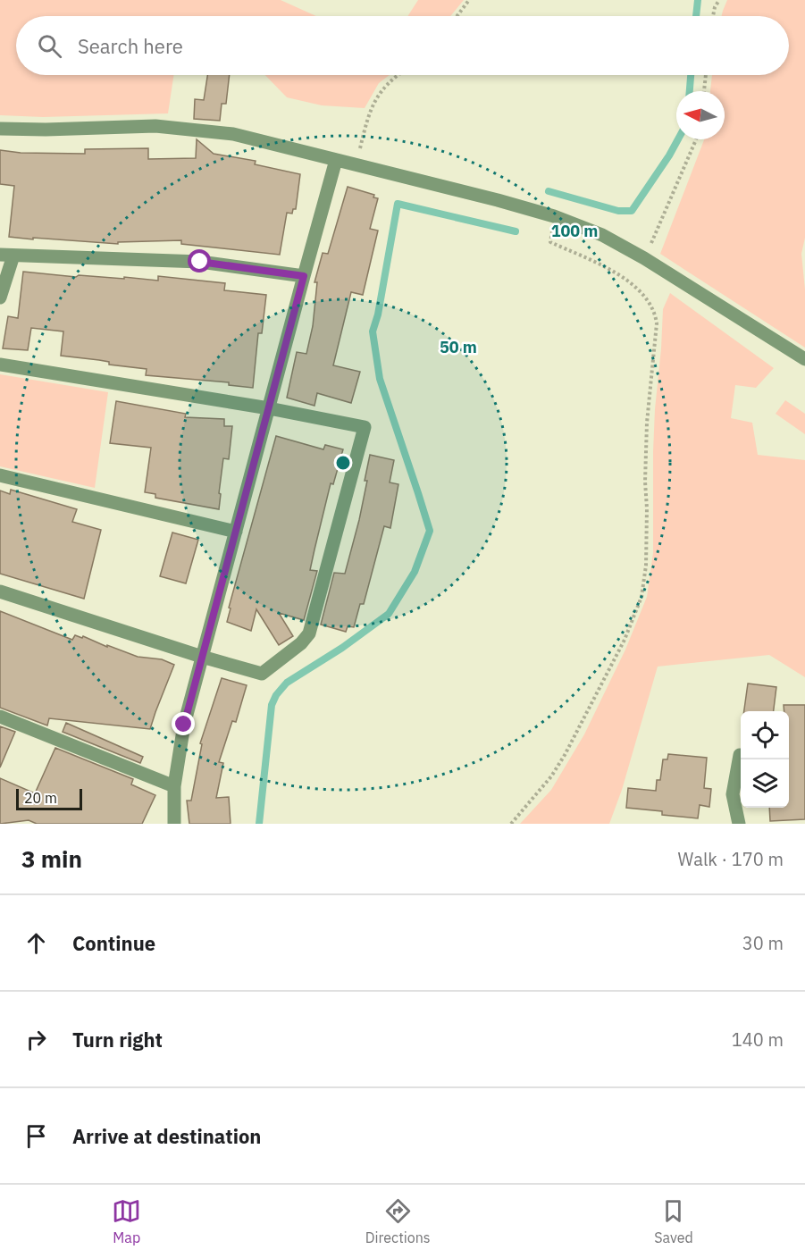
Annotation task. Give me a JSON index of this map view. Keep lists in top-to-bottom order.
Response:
{
  "scale_bar": "20 m",
  "north": "left",
  "page": {
    "search": "Search here",
    "scale": "20 m",
    "heading": ["3 min", "Walk · 170 m"],
    "list": [
      ["Continue", "30 m"],
      ["Turn right", "140 m"],
      "Arrive at destination"
    ],
    "nav": ["Map", "Directions", "Saved"]
  },
  "rings": ["100 m", "50 m"]
}
